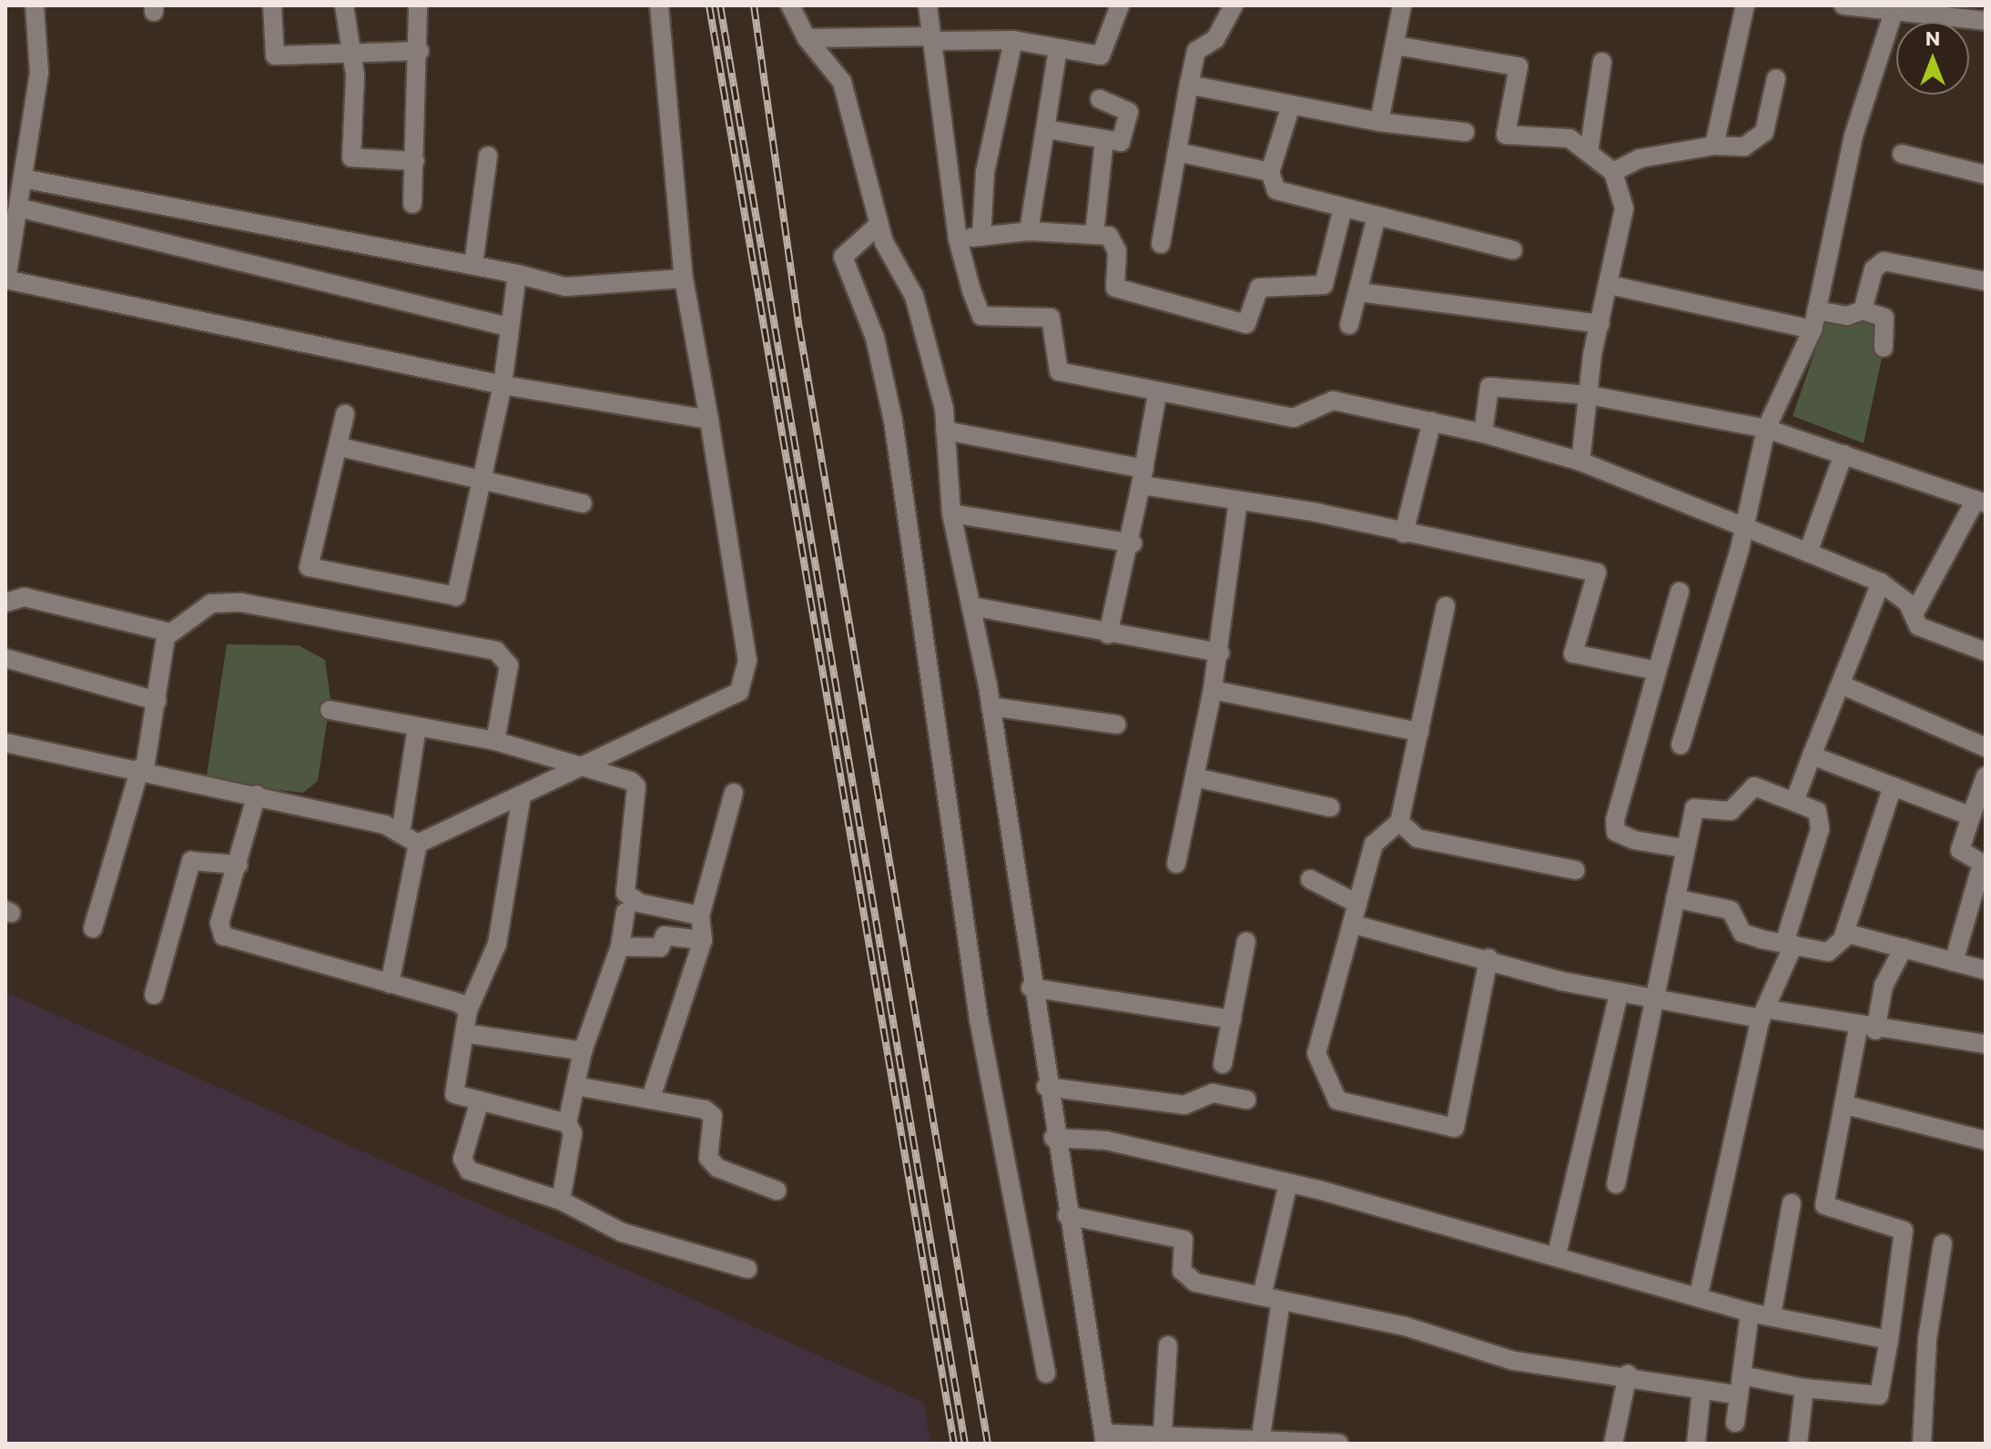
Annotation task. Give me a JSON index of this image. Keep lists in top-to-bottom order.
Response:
{
  "north": "top"
}
